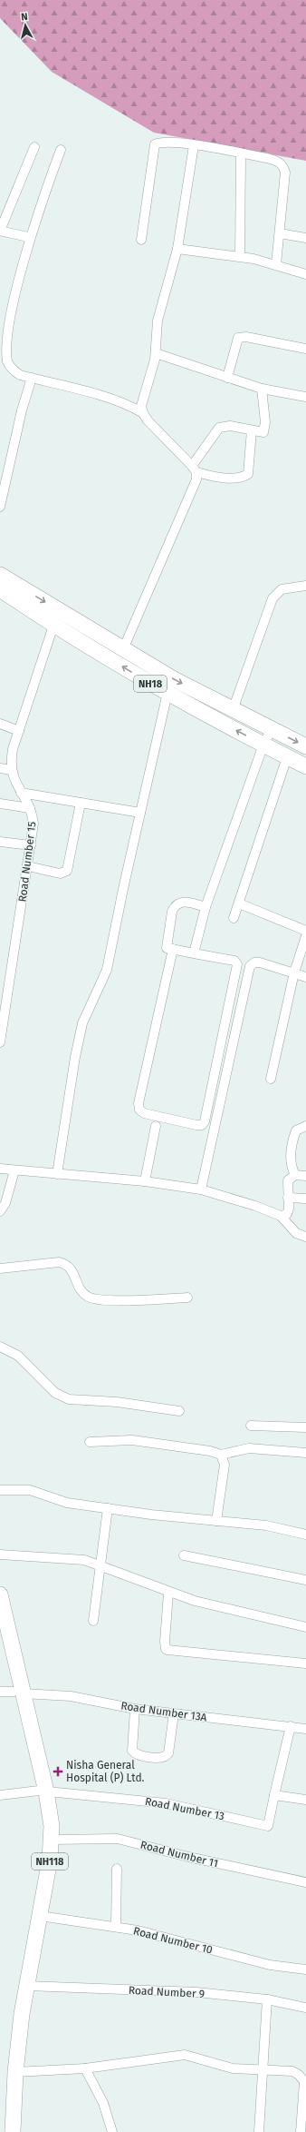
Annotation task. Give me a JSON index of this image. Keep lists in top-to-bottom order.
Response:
{
  "streets": {
    "highway": ["NH18", "NH118"],
    "street": [
      "Road Number 15",
      "Road Number 13A",
      "Road Number 13",
      "Road Number 11",
      "Road Number 10",
      "Road Number 9"
    ]
  },
  "crossings": [
    ["NH18", "Road Number 15"],
    ["Road Number 13A", "NH118"],
    ["Road Number 13", "NH118"],
    ["Road Number 11", "NH118"],
    ["NH118", "Road Number 10"],
    ["NH118", "Road Number 9"]
  ],
  "places": {
    "health": ["Nisha General Hospital (P) Ltd."]
  },
  "north": "top"
}
